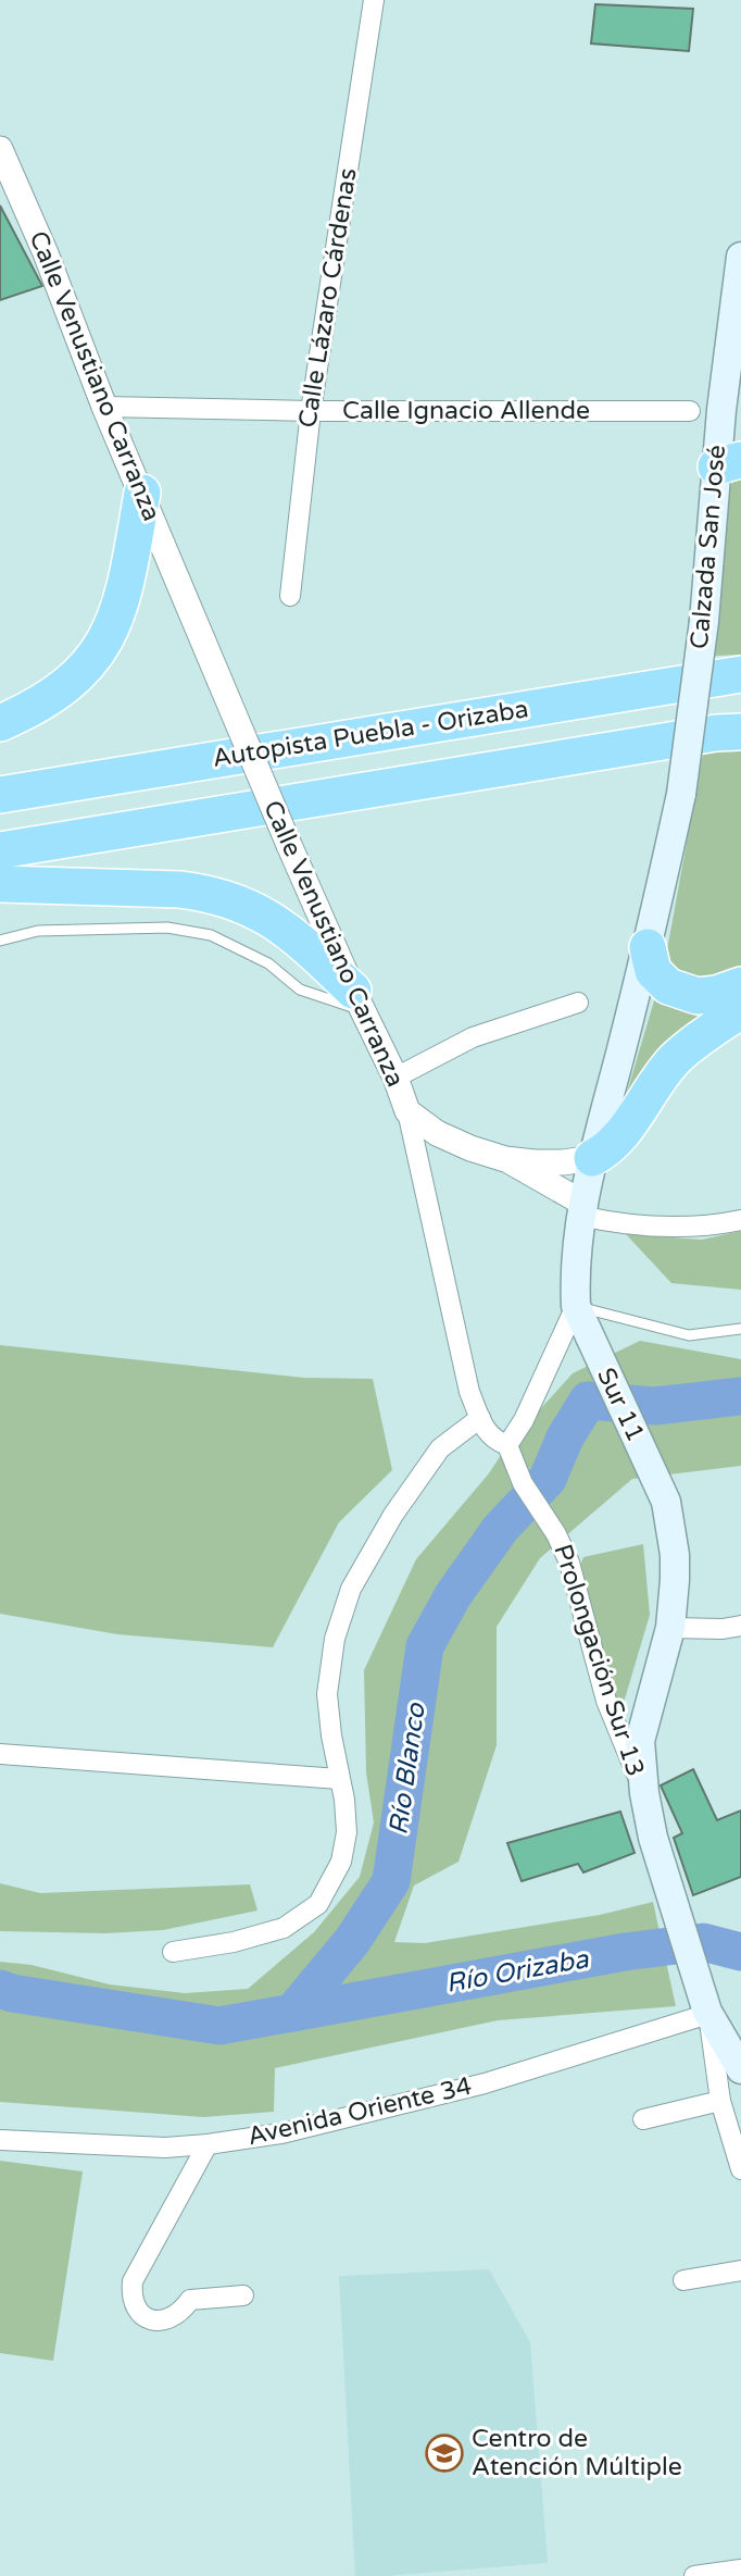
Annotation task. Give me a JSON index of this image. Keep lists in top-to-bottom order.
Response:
{
  "streets": {
    "highway": ["Autopista Puebla - Orizaba"],
    "main road": ["Calzada San José", "Sur 11"],
    "street": [
      "Calle Lázaro Cárdenas",
      "Calle Venustiano Carranza",
      "Calle Ignacio Allende",
      "Prolongación Sur 13",
      "Avenida Oriente 34"
    ]
  },
  "crossings": [
    ["Calle Lázaro Cárdenas", "Calle Ignacio Allende"],
    ["Calle Venustiano Carranza", "Calle Ignacio Allende"],
    ["Calle Venustiano Carranza", "Prolongación Sur 13"],
    ["Calzada San José", "Sur 11"],
    ["Sur 11", "Prolongación Sur 13"],
    ["Sur 11", "Avenida Oriente 34"]
  ],
  "water": ["Río Blanco", "Río Orizaba"],
  "places": {
    "school or university": ["Centro de Atención Múltiple"]
  }
}
